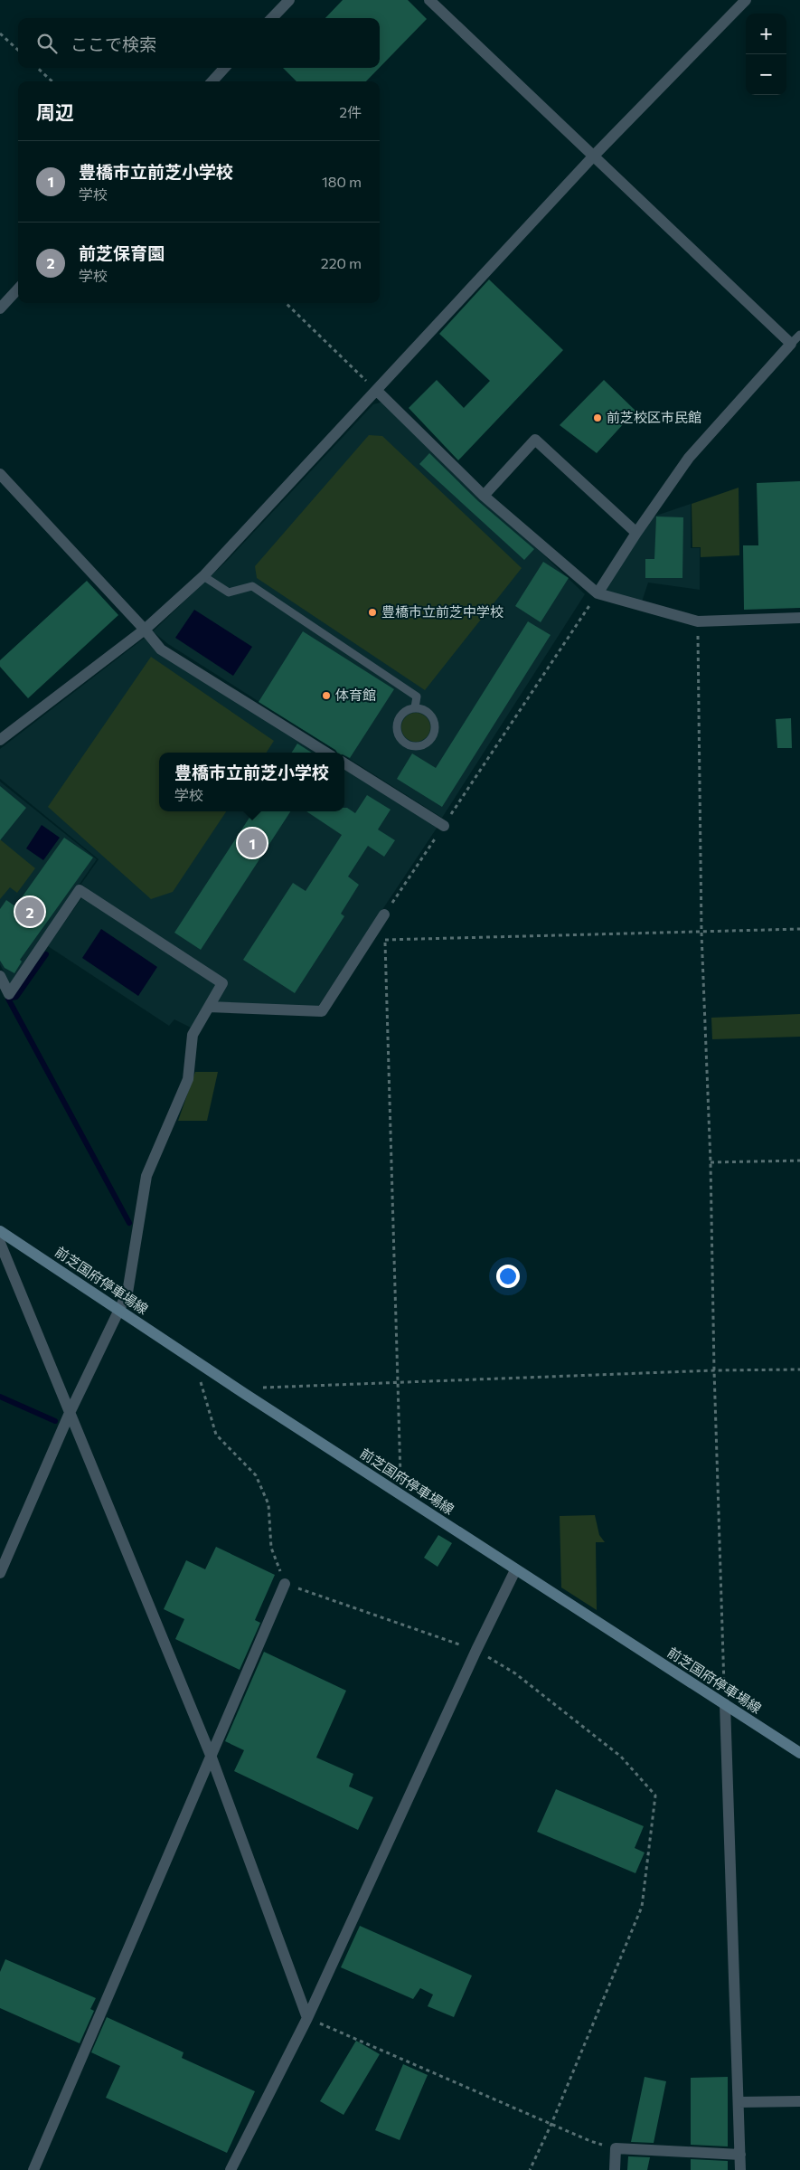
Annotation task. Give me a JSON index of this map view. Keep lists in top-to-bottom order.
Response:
{
  "streets": {
    "main road": ["前芝国府停車場線"]
  },
  "places": ["前芝校区市民館", "豊橋市立前芝中学校", "体育館"],
  "page": {
    "map_buttons": ["+", "−"],
    "search": "ここで検索",
    "heading": ["周辺", "2件"],
    "list": [
      {
        "mark": "1",
        "name": "豊橋市立前芝小学校",
        "note": "学校",
        "value": "180 m"
      },
      {
        "mark": "2",
        "name": "前芝保育園",
        "note": "学校",
        "value": "220 m"
      }
    ],
    "popup": ["豊橋市立前芝小学校", "学校"],
    "pins": ["1", "2"]
  }
}
